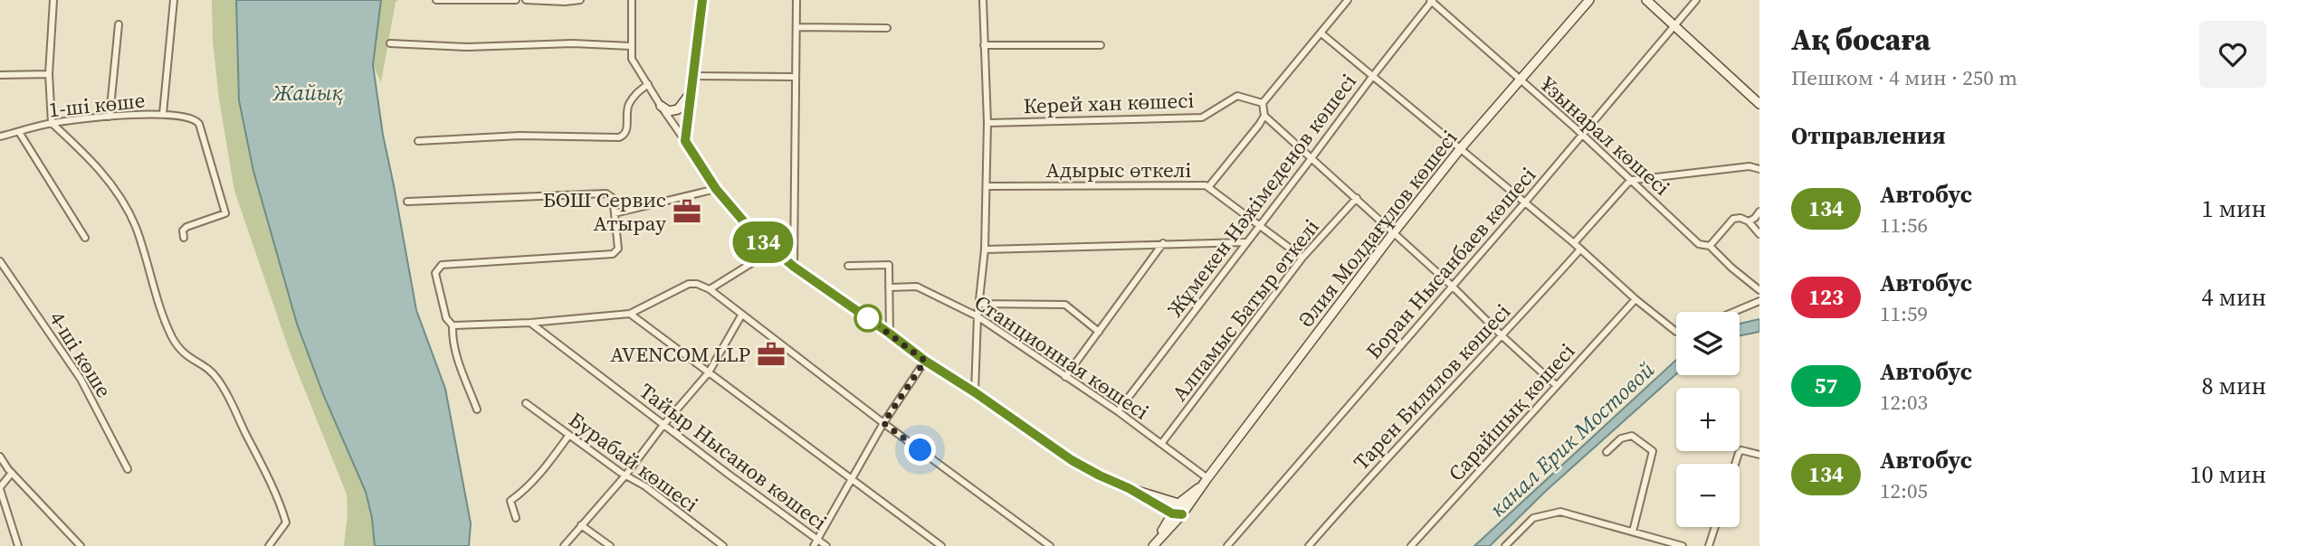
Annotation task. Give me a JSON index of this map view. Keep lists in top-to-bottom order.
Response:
{
  "streets": {
    "main road": ["Әлия Молдағұлов көшесі"],
    "street": [
      "Керей хан көшесі",
      "1-ші көше",
      "Ұзынарал көшесі",
      "Адырыс өткелі",
      "Жұмекен Нәжімеденов көшесі",
      "Боран Нысанбаев көшесі",
      "Алпамыс Батыр өткелі",
      "4-шi көше",
      "Станционная көшесі",
      "Тарен Билялов көшесі",
      "Сарайшық көшесі",
      "Тайыр Нысанов көшесi",
      "Бурабай көшесi"
    ]
  },
  "crossings": [
    ["Ұзынарал көшесі", "Жұмекен Нәжімеденов көшесі"],
    ["Ұзынарал көшесі", "Әлия Молдағұлов көшесі"],
    ["Ұзынарал көшесі", "Боран Нысанбаев көшесі"],
    ["Адырыс өткелі", "Жұмекен Нәжімеденов көшесі"],
    ["Адырыс өткелі", "Алпамыс Батыр өткелі"],
    ["Жұмекен Нәжімеденов көшесі", "Станционная көшесі"],
    ["Әлия Молдағұлов көшесі", "Станционная көшесі"],
    ["Алпамыс Батыр өткелі", "Станционная көшесі"]
  ],
  "water": ["Жайық", "канал Ерик Мостовой"],
  "places": {
    "office": ["БОШ Сервис Атырау", "AVENCOM LLP"]
  },
  "lines": ["bus line 134"],
  "page": {
    "on_map": "134",
    "heading": [
      ["Ақ босаға", "Пешком · 4 мин · 250 m"],
      "Отправления"
    ],
    "list": [
      {
        "mark": "134",
        "name": "Автобус",
        "note": "11:56",
        "value": "1 мин"
      },
      {
        "mark": "123",
        "name": "Автобус",
        "note": "11:59",
        "value": "4 мин"
      },
      {
        "mark": "57",
        "name": "Автобус",
        "note": "12:03",
        "value": "8 мин"
      },
      {
        "mark": "134",
        "name": "Автобус",
        "note": "12:05",
        "value": "10 мин"
      }
    ],
    "map_buttons": ["+", "−"]
  }
}
